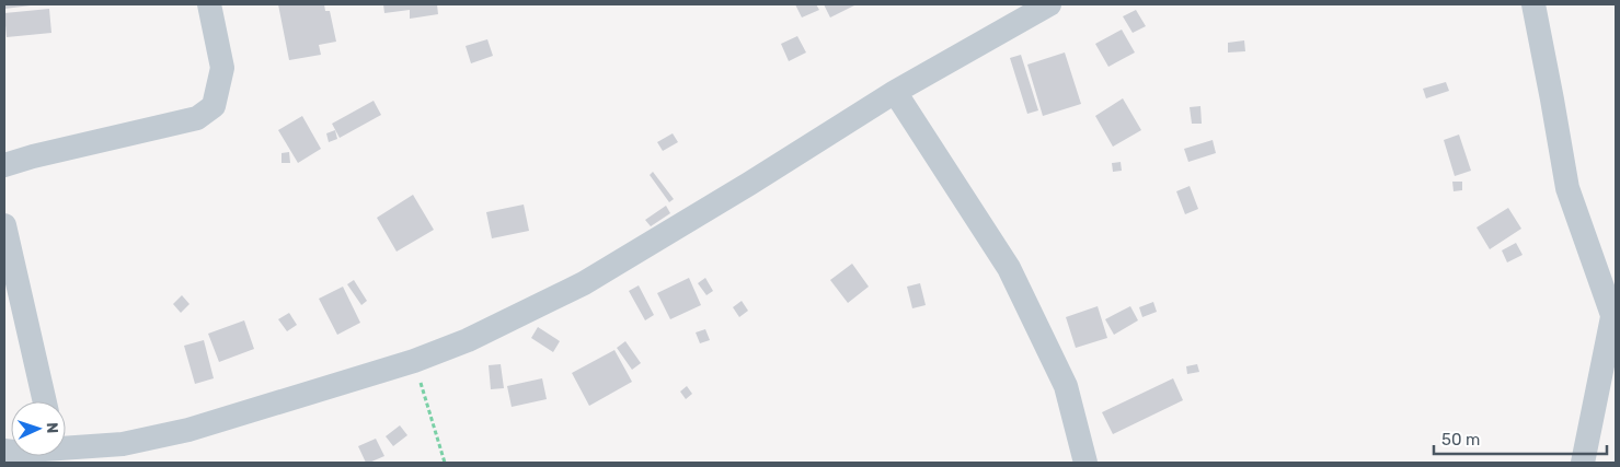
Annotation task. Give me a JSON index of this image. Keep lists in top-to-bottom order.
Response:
{
  "scale_bar": "50 m",
  "north": "right"
}
